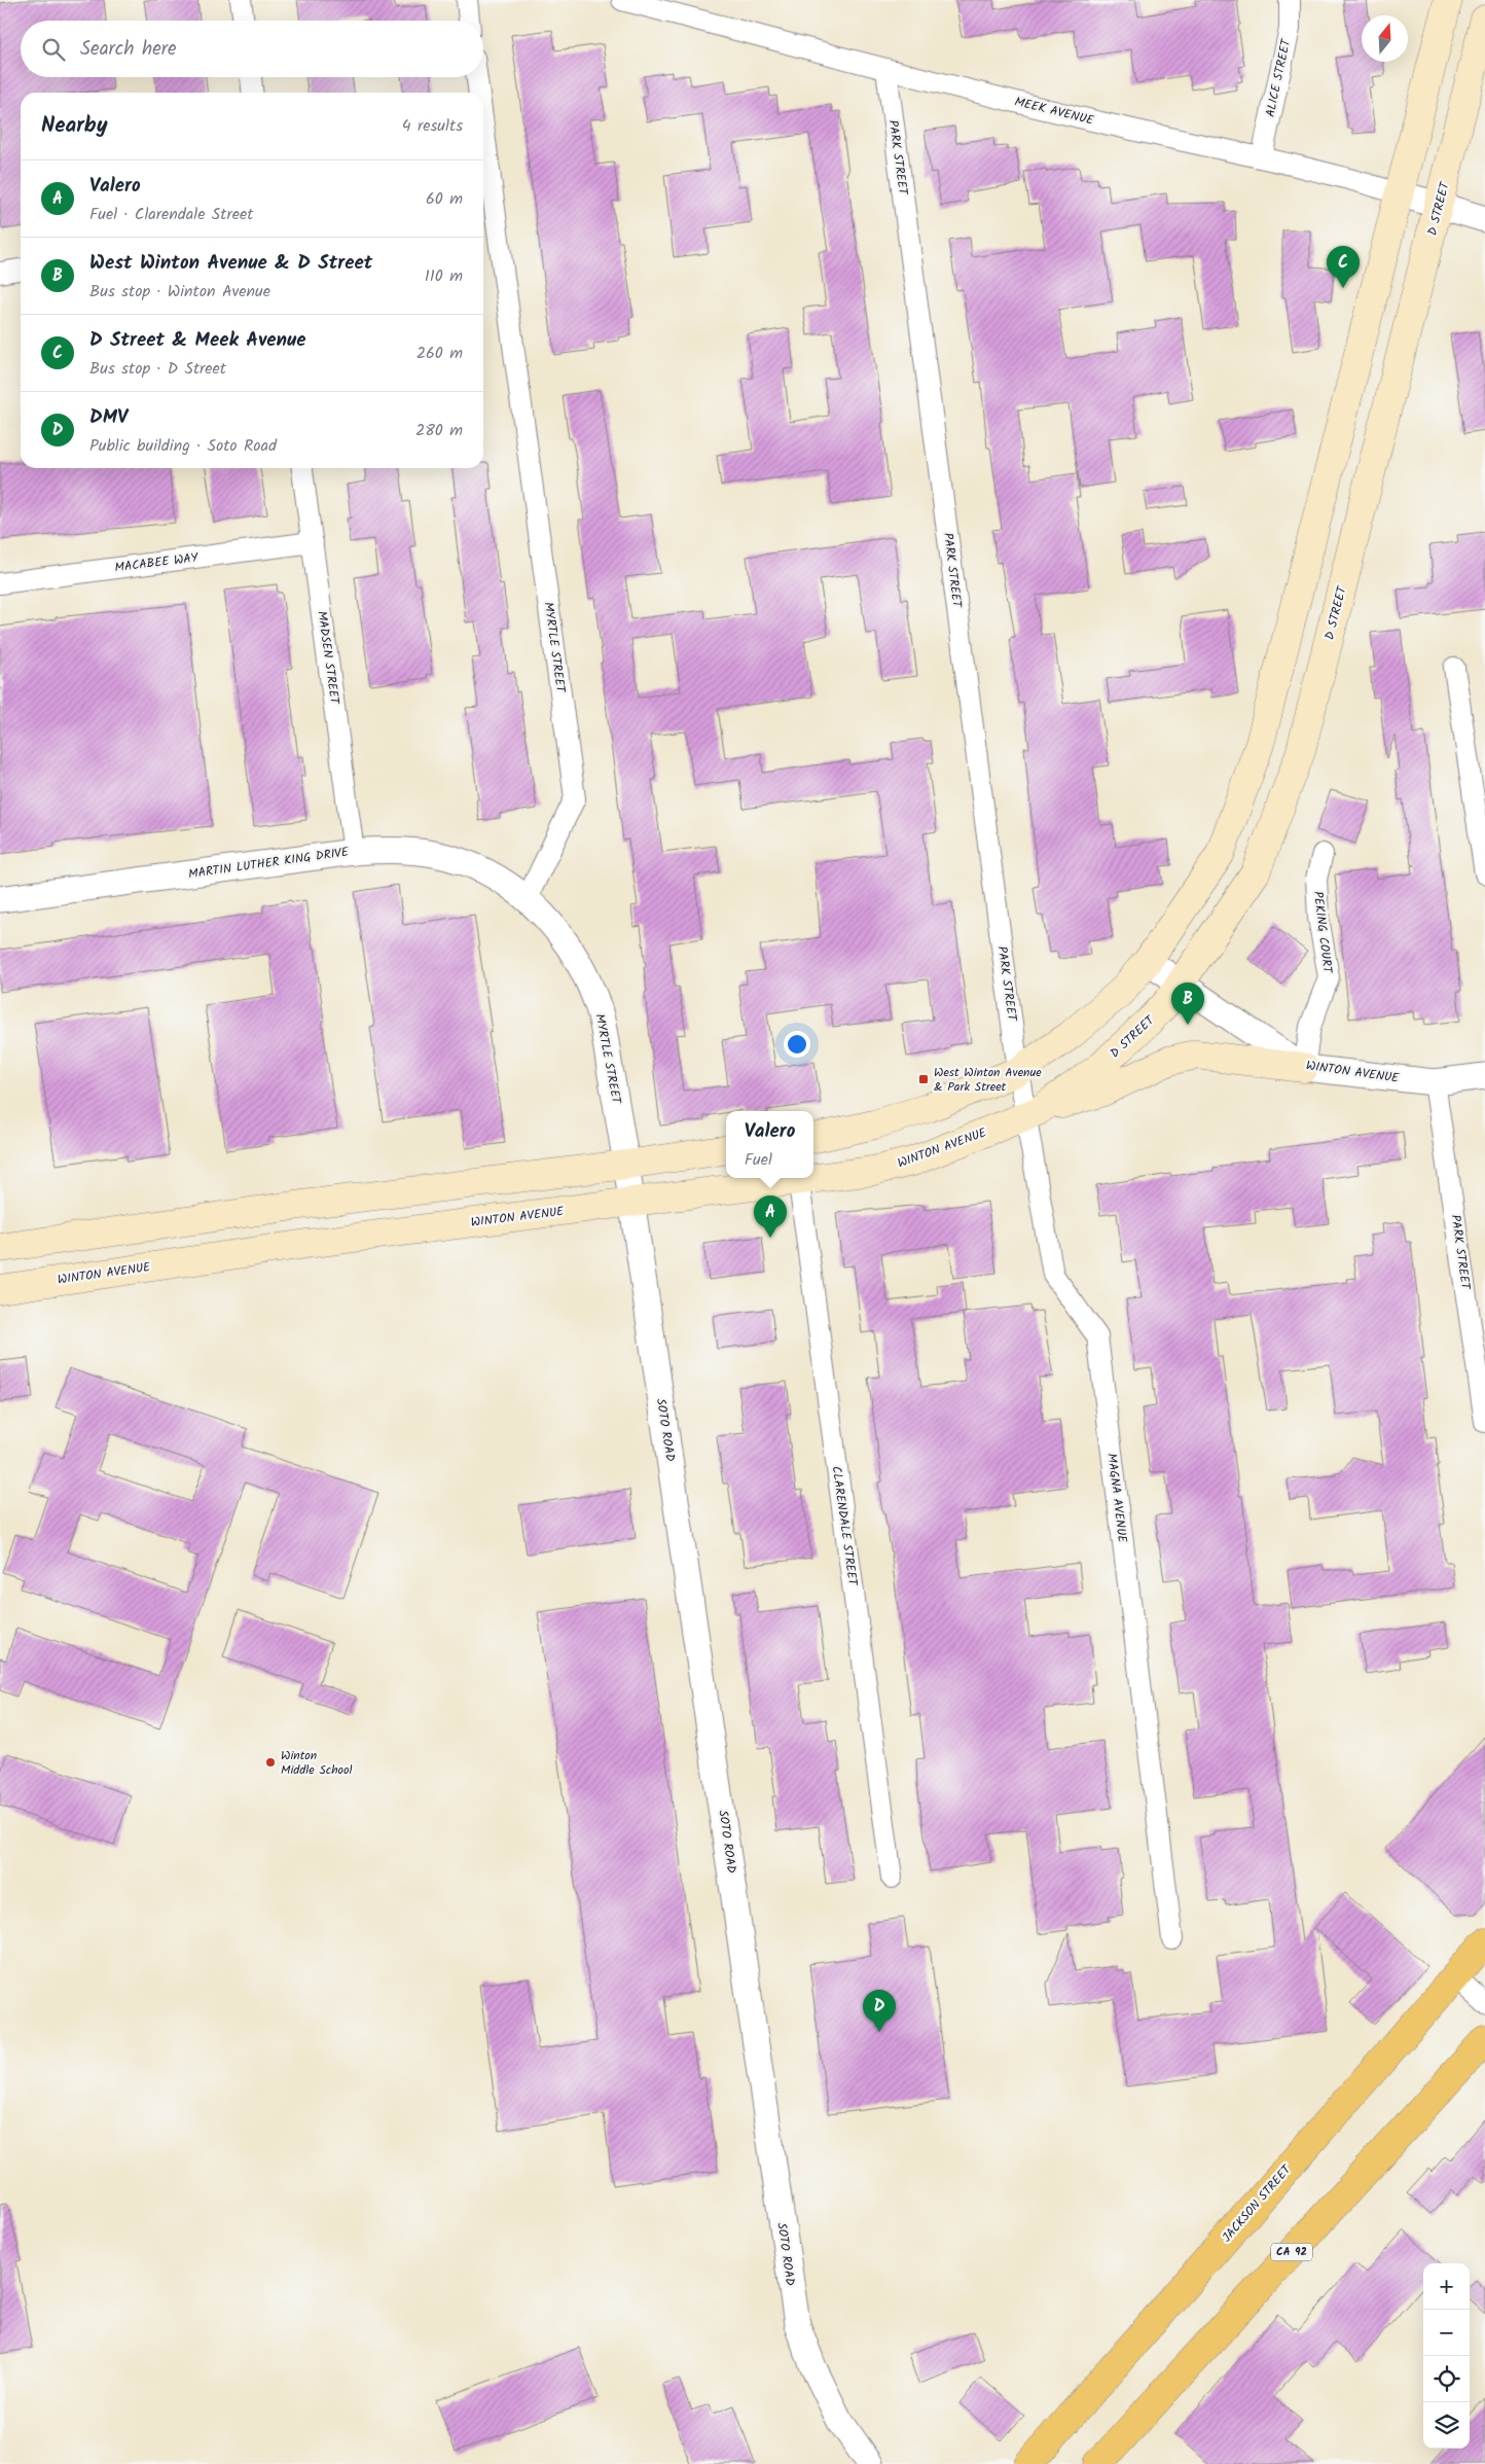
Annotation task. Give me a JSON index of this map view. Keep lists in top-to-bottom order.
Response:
{
  "streets": {
    "main road": [
      "D STREET",
      "WINTON AVENUE",
      "JACKSON STREET",
      "CA 92"
    ],
    "street": [
      "ALICE STREET",
      "MEEK AVENUE",
      "PARK STREET",
      "MACABEE WAY",
      "MYRTLE STREET",
      "MADSEN STREET",
      "MARTIN LUTHER KING DRIVE",
      "PEKING COURT",
      "SOTO ROAD",
      "MAGNA AVENUE",
      "CLARENDALE STREET"
    ]
  },
  "crossings": [
    ["ALICE STREET", "MEEK AVENUE"],
    ["MEEK AVENUE", "PARK STREET"],
    ["MEEK AVENUE", "D STREET"],
    ["PARK STREET", "WINTON AVENUE"],
    ["PARK STREET", "MAGNA AVENUE"],
    ["D STREET", "WINTON AVENUE"],
    ["D STREET", "MAGNA AVENUE"],
    ["MACABEE WAY", "MADSEN STREET"],
    ["MYRTLE STREET", "MARTIN LUTHER KING DRIVE"],
    ["MYRTLE STREET", "WINTON AVENUE"],
    ["MYRTLE STREET", "SOTO ROAD"],
    ["MADSEN STREET", "MARTIN LUTHER KING DRIVE"],
    ["PEKING COURT", "WINTON AVENUE"],
    ["WINTON AVENUE", "SOTO ROAD"],
    ["WINTON AVENUE", "MAGNA AVENUE"],
    ["WINTON AVENUE", "CLARENDALE STREET"]
  ],
  "places": {
    "transit": ["West Winton Avenue & Park Street"],
    "other": ["Winton Middle School"]
  },
  "north": "top",
  "page": {
    "search": "Search here",
    "heading": ["Nearby", "4 results"],
    "list": [
      {
        "mark": "A",
        "name": "Valero",
        "note": "Fuel · Clarendale Street",
        "value": "60 m"
      },
      {
        "mark": "B",
        "name": "West Winton Avenue & D Street",
        "note": "Bus stop · Winton Avenue",
        "value": "110 m"
      },
      {
        "mark": "C",
        "name": "D Street & Meek Avenue",
        "note": "Bus stop · D Street",
        "value": "260 m"
      },
      {
        "mark": "D",
        "name": "DMV",
        "note": "Public building · Soto Road",
        "value": "280 m"
      }
    ],
    "pins": [
      "C",
      "B",
      "A",
      "D"
    ],
    "popup": ["Valero", "Fuel"],
    "map_buttons": ["+", "−"]
  }
}
